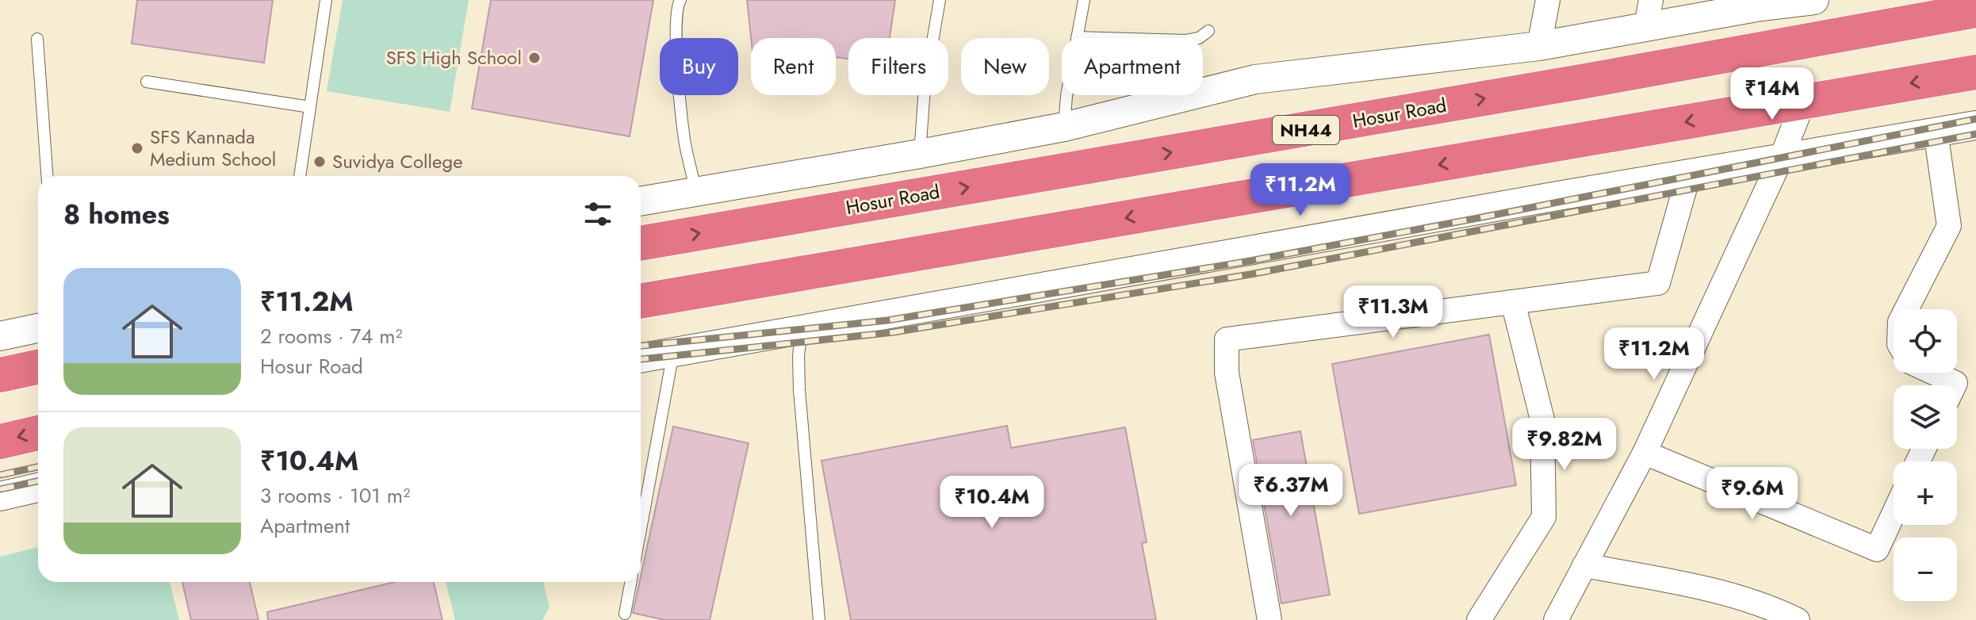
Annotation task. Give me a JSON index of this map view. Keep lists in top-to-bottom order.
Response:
{
  "streets": {
    "highway": ["Hosur Road", "NH44"]
  },
  "places": ["SFS High School", "SFS Kannada Medium School", "Suvidya College"],
  "page": {
    "chip": [
      "Buy",
      "Rent",
      "Filters",
      "New",
      "Apartment"
    ],
    "price": [
      "₹14M",
      "₹11.2M",
      "₹11.3M",
      "₹11.2M",
      "₹9.82M",
      "₹6.37M",
      "₹9.6M",
      "₹10.4M"
    ],
    "heading": "8 homes",
    "list": [
      {
        "name": "₹11.2M",
        "note": "2 rooms · 74 m² · Hosur Road"
      },
      {
        "name": "₹10.4M",
        "note": "3 rooms · 101 m² · Apartment"
      }
    ],
    "map_buttons": ["+", "−"]
  }
}
